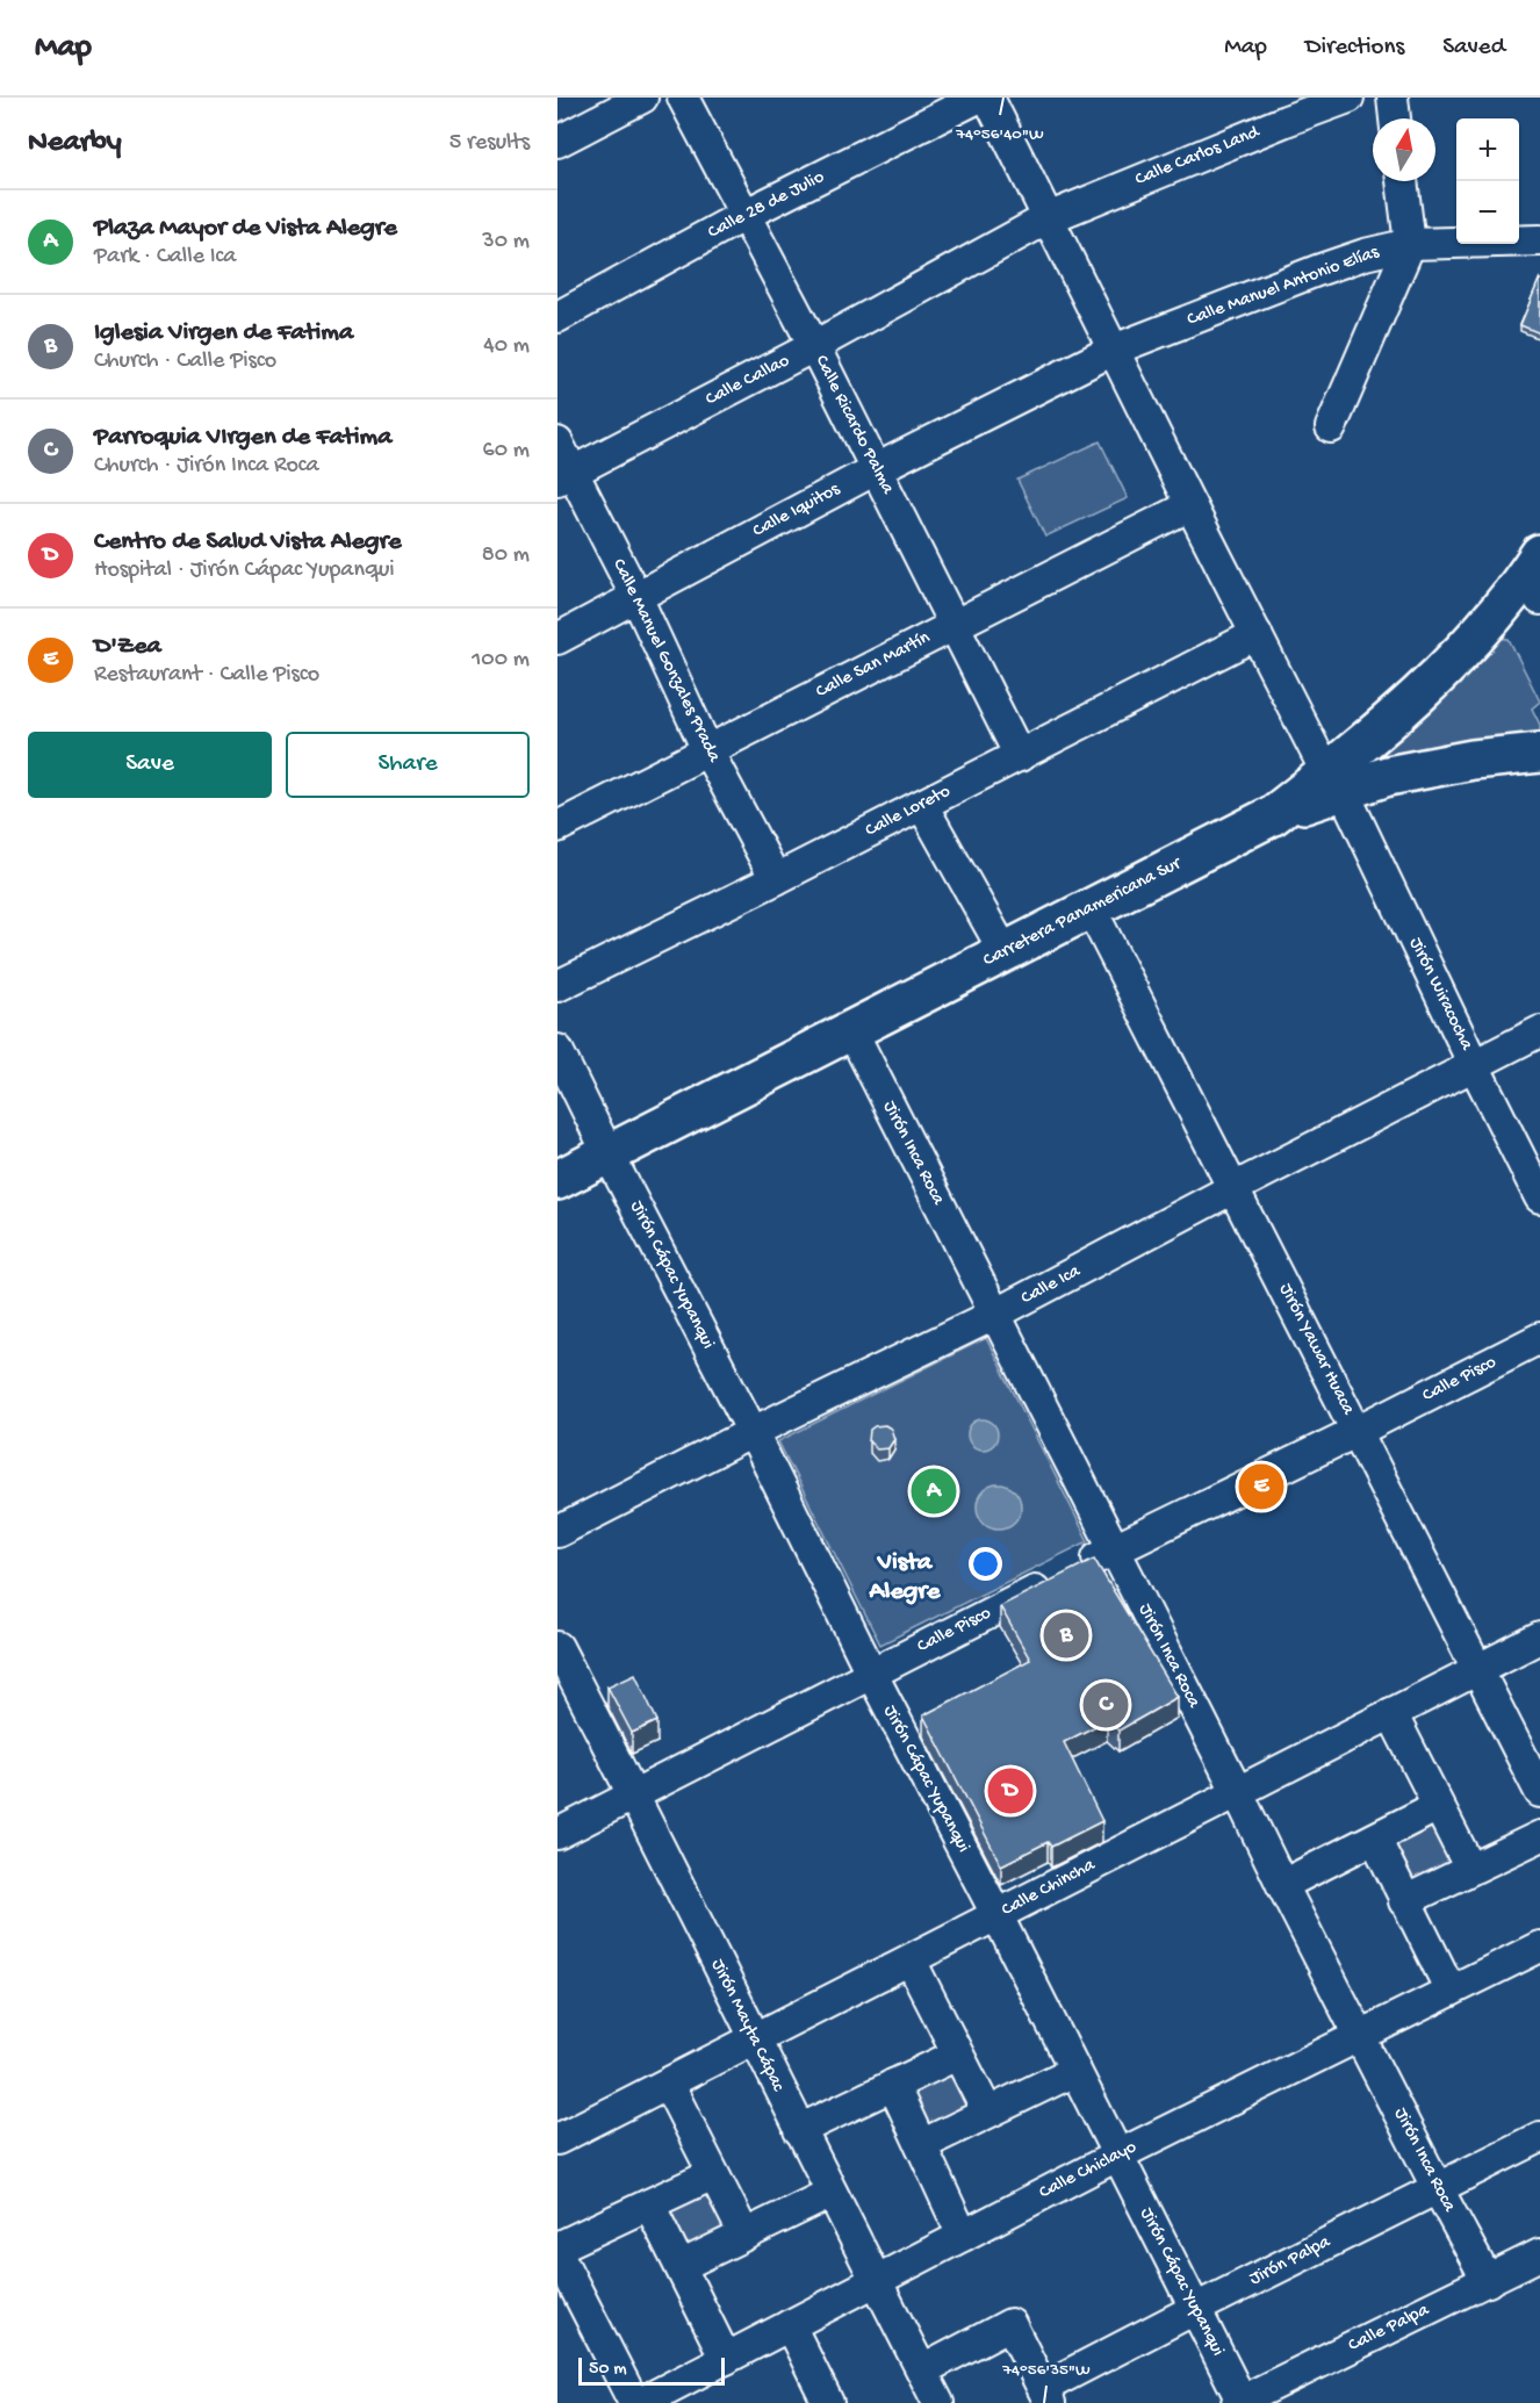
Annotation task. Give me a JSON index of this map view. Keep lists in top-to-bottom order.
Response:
{
  "streets": {
    "highway": ["Carretera Panamericana Sur"],
    "street": [
      "Calle Carlos Land",
      "Calle 28 de Julio",
      "Calle Manuel Antonio Elías",
      "Calle Callao",
      "Calle Ricardo Palma",
      "Calle Iquitos",
      "Calle Manuel Gonzales Prada",
      "Calle San Martín",
      "Calle Loreto",
      "Jirón Wiracocha",
      "Jirón Inca Roca",
      "Jirón Cápac Yupanqui",
      "Calle Ica",
      "Jirón Yawar Huaca",
      "Calle Pisco",
      "Calle Chincha",
      "Jirón Mayta Cápac",
      "Calle Chiclayo",
      "Jirón Palpa",
      "Calle Palpa"
    ]
  },
  "crossings": [
    ["Calle Carlos Land", "Calle Callao"],
    ["Calle Carlos Land", "Jirón Wiracocha"],
    ["Calle 28 de Julio", "Calle Ricardo Palma"],
    ["Calle Manuel Antonio Elías", "Calle Iquitos"],
    ["Calle Manuel Antonio Elías", "Jirón Wiracocha"],
    ["Calle Callao", "Calle Ricardo Palma"],
    ["Calle Callao", "Calle Manuel Gonzales Prada"],
    ["Calle Callao", "Jirón Wiracocha"],
    ["Calle Ricardo Palma", "Calle Iquitos"],
    ["Calle Ricardo Palma", "Calle San Martín"],
    ["Calle Ricardo Palma", "Calle Loreto"],
    ["Calle Iquitos", "Calle Manuel Gonzales Prada"],
    ["Calle Iquitos", "Jirón Wiracocha"],
    ["Calle Manuel Gonzales Prada", "Calle San Martín"],
    ["Calle Manuel Gonzales Prada", "Calle Loreto"],
    ["Calle San Martín", "Jirón Wiracocha"],
    ["Calle Loreto", "Jirón Wiracocha"],
    ["Carretera Panamericana Sur", "Jirón Wiracocha"],
    ["Carretera Panamericana Sur", "Jirón Inca Roca"],
    ["Carretera Panamericana Sur", "Jirón Cápac Yupanqui"],
    ["Carretera Panamericana Sur", "Jirón Yawar Huaca"],
    ["Jirón Wiracocha", "Calle Ica"],
    ["Jirón Inca Roca", "Calle Ica"],
    ["Jirón Inca Roca", "Calle Pisco"],
    ["Jirón Inca Roca", "Calle Chincha"],
    ["Jirón Inca Roca", "Calle Chiclayo"],
    ["Jirón Inca Roca", "Jirón Palpa"],
    ["Jirón Inca Roca", "Calle Palpa"],
    ["Jirón Cápac Yupanqui", "Calle Ica"],
    ["Jirón Cápac Yupanqui", "Calle Pisco"],
    ["Jirón Cápac Yupanqui", "Calle Chincha"],
    ["Jirón Cápac Yupanqui", "Calle Chiclayo"],
    ["Jirón Cápac Yupanqui", "Jirón Palpa"],
    ["Jirón Cápac Yupanqui", "Calle Palpa"],
    ["Calle Ica", "Jirón Yawar Huaca"],
    ["Jirón Yawar Huaca", "Calle Pisco"],
    ["Jirón Yawar Huaca", "Calle Chincha"],
    ["Calle Pisco", "Jirón Mayta Cápac"],
    ["Calle Chincha", "Jirón Mayta Cápac"],
    ["Jirón Mayta Cápac", "Calle Chiclayo"]
  ],
  "districts": ["Vista Alegre"],
  "scale_bar": "50 m",
  "north": "top",
  "page": {
    "header": "Map",
    "nav": ["Map", "Directions", "Saved"],
    "heading": ["Nearby", "5 results"],
    "map_buttons": ["+", "−"],
    "list": [
      {
        "mark": "A",
        "name": "Plaza Mayor de Vista Alegre",
        "note": "Park · Calle Ica",
        "value": "30 m"
      },
      {
        "mark": "B",
        "name": "Iglesia Virgen de Fatima",
        "note": "Church · Calle Pisco",
        "value": "40 m"
      },
      {
        "mark": "C",
        "name": "Parroquia VIrgen de Fatima",
        "note": "Church · Jirón Inca Roca",
        "value": "60 m"
      },
      {
        "mark": "D",
        "name": "Centro de Salud Vista Alegre",
        "note": "Hospital · Jirón Cápac Yupanqui",
        "value": "80 m"
      },
      {
        "mark": "E",
        "name": "D'Zea",
        "note": "Restaurant · Calle Pisco",
        "value": "100 m"
      }
    ],
    "buttons": ["Save", "Share"],
    "pins": [
      "E",
      "A",
      "B",
      "C",
      "D"
    ],
    "scale": "50 m"
  },
  "coordinates": ["74°56'40\"W", "74°56'35\"W"]
}
